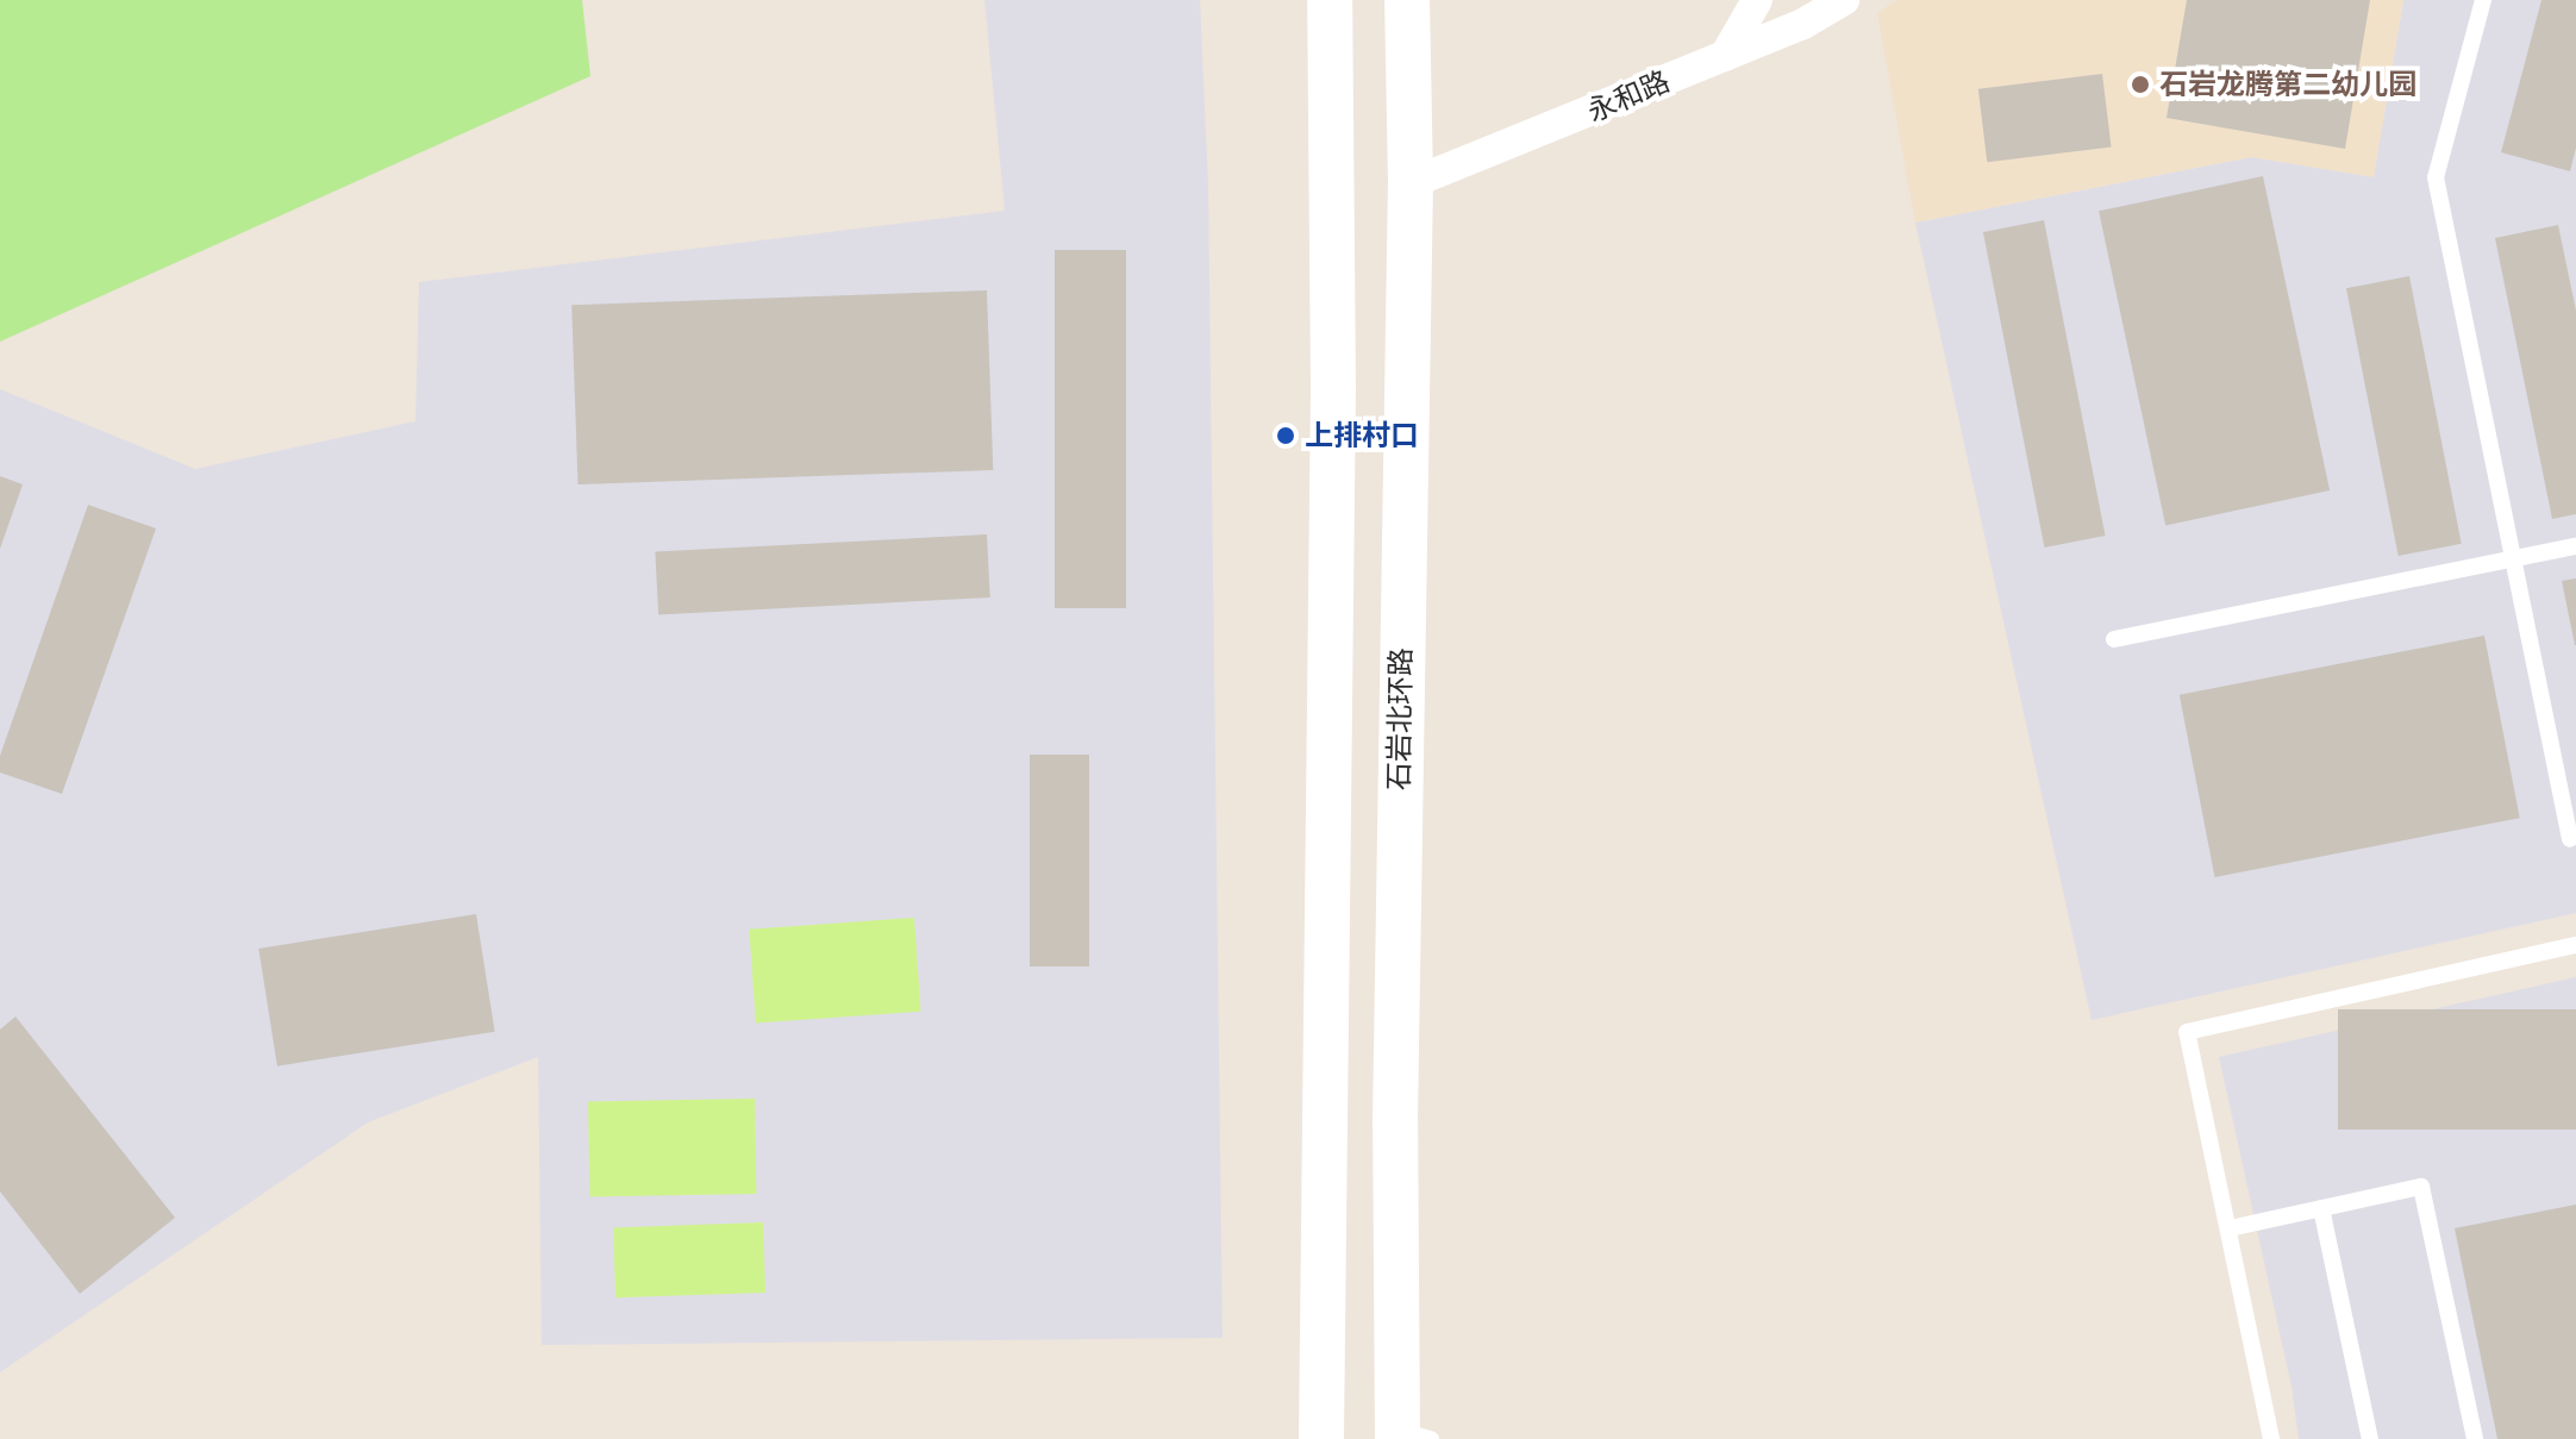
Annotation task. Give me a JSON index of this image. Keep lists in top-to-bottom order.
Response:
{
  "streets": {
    "main road": ["石岩北环路"],
    "street": ["永和路"]
  },
  "crossings": [
    ["永和路", "石岩北环路"]
  ],
  "places": ["石岩龙腾第二幼儿园", "上排村口"]
}
